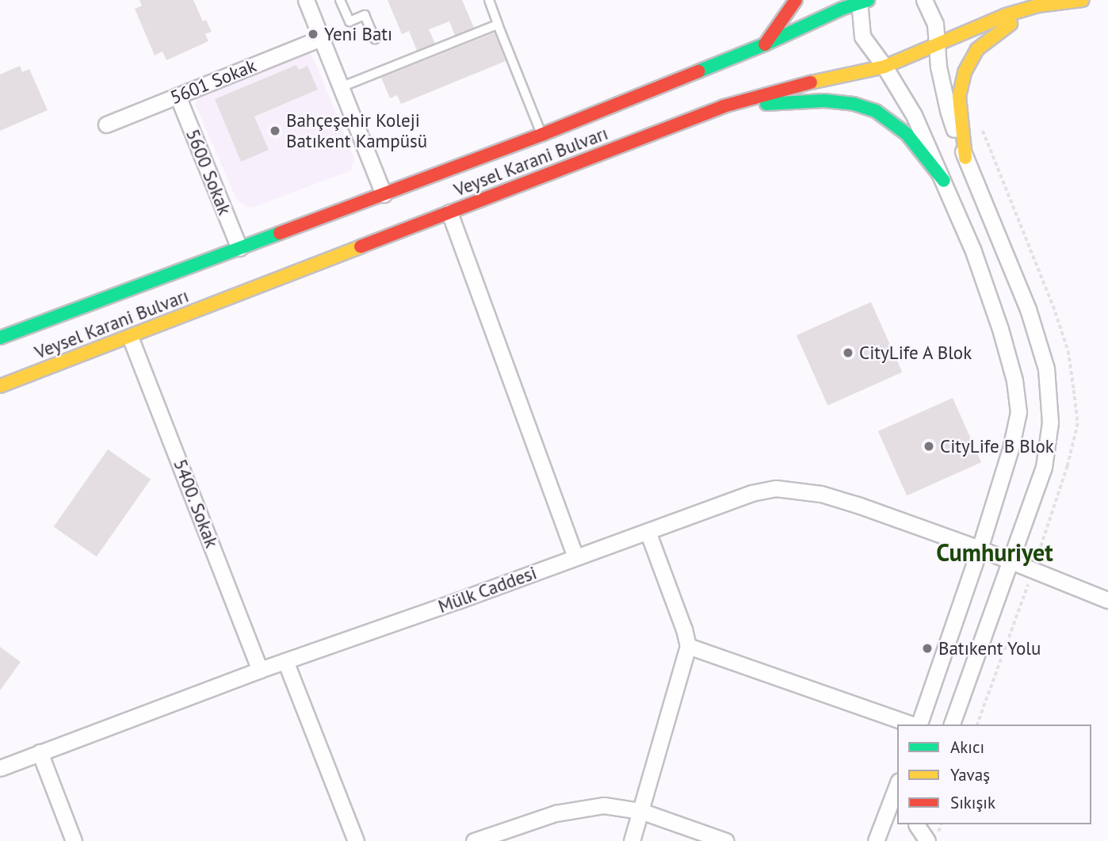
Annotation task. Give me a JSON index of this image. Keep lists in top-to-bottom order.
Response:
{
  "streets": {
    "main road": ["Veysel Karani Bulvarı"],
    "street": [
      "5601 Sokak",
      "5600 Sokak",
      "5400. Sokak",
      "Mülk Caddesi"
    ]
  },
  "crossings": [
    ["5601 Sokak", "5600 Sokak"],
    ["Veysel Karani Bulvarı", "5600 Sokak"],
    ["Veysel Karani Bulvarı", "5400. Sokak"],
    ["5400. Sokak", "Mülk Caddesi"]
  ],
  "districts": ["Cumhuriyet"],
  "places": [
    "Yeni Batı",
    "Bahçeşehir Koleji Batıkent Kampüsü",
    "CityLife A Blok",
    "CityLife B Blok",
    "Batıkent Yolu"
  ],
  "legend": ["Akıcı", "Yavaş", "Sıkışık"]
}
